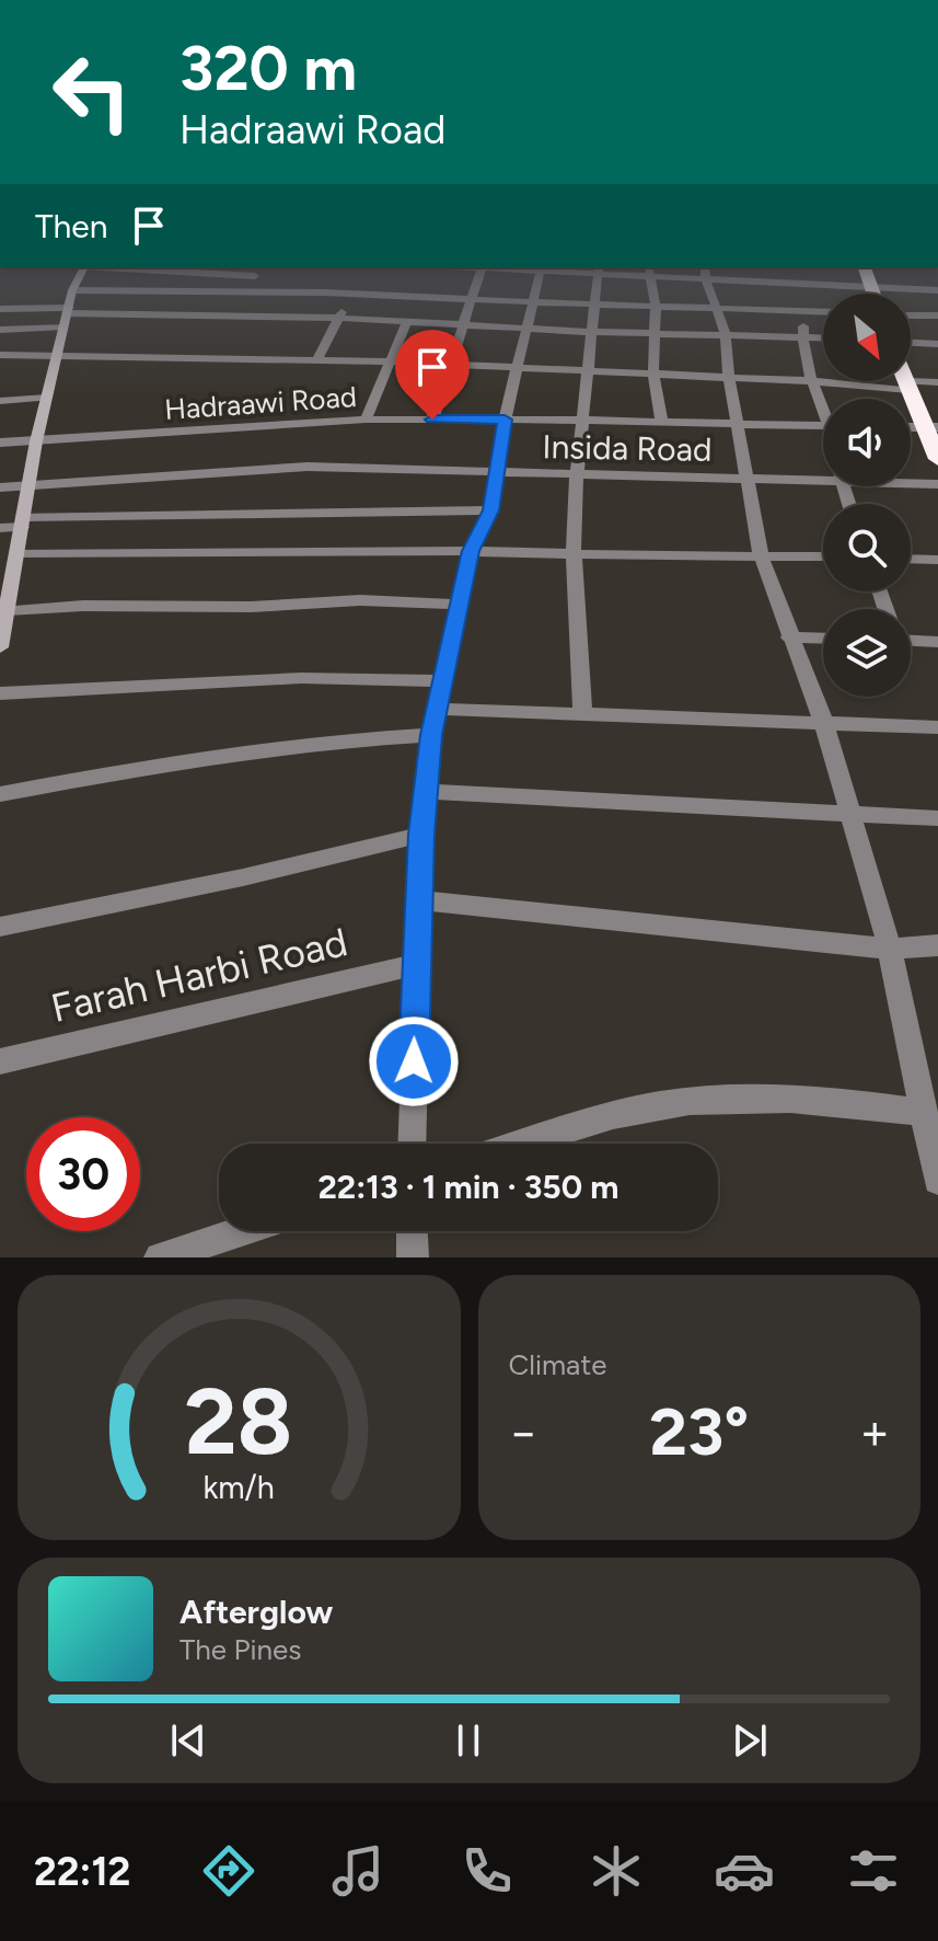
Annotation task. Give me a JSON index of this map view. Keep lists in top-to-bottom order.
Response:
{
  "streets": {
    "street": ["Hadraawi Road", "Insida Road", "Farah Harbi Road"]
  },
  "north": "bottom right",
  "page": {
    "turn": ["320 m", "Hadraawi Road"],
    "then": "Then",
    "limit": "30",
    "trip": "22:13 · 1 min · 350 m",
    "tile": "Climate",
    "heat": ["−", "23°", "+"],
    "song": ["Afterglow", "The Pines"],
    "tabs": "22:12",
    "gauge": ["28", "km/h"]
  }
}
